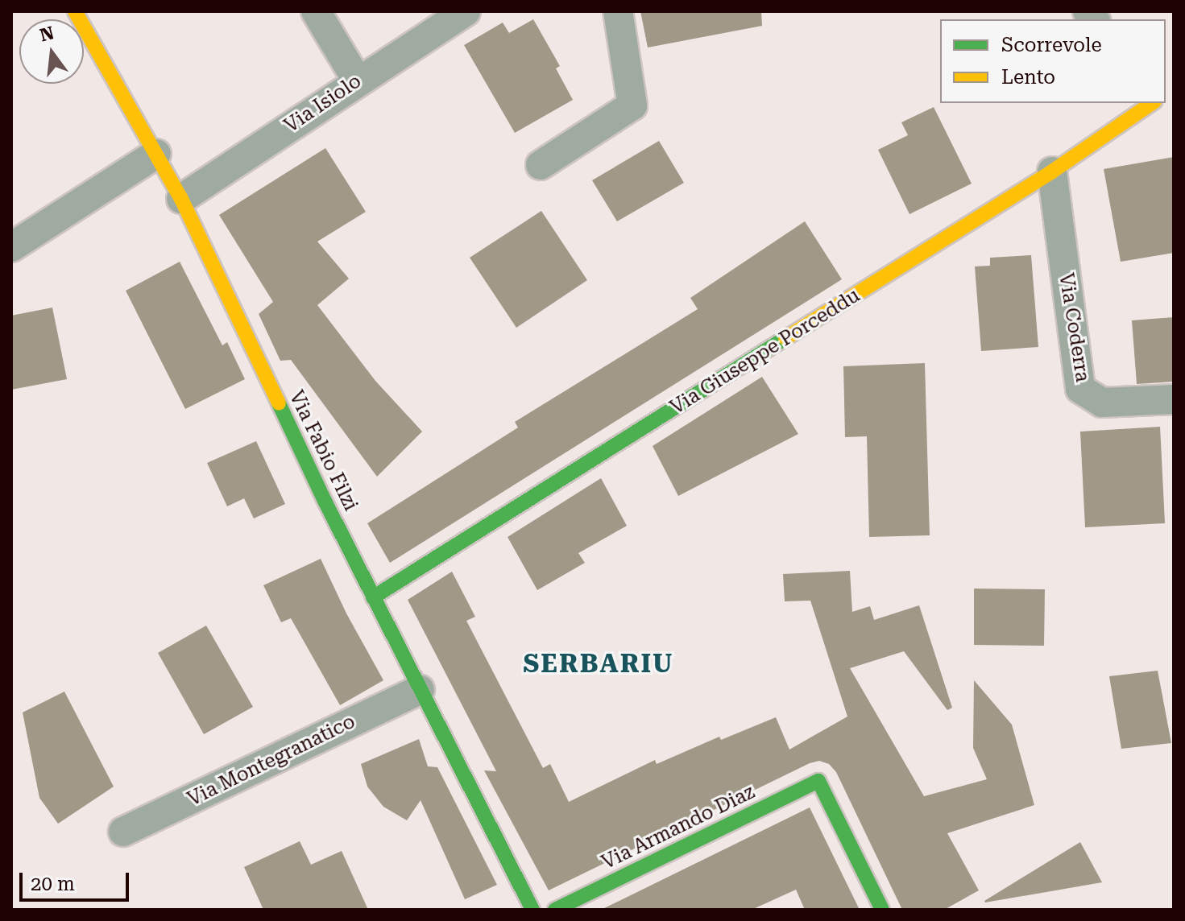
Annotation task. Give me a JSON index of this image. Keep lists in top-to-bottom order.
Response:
{
  "streets": {
    "street": [
      "Via Isiolo",
      "Via Coderra",
      "Via Giuseppe Porceddu",
      "Via Fabio Filzi",
      "Via Montegranatico",
      "Via Armando Diaz"
    ]
  },
  "crossings": [
    ["Via Isiolo", "Via Fabio Filzi"],
    ["Via Coderra", "Via Giuseppe Porceddu"],
    ["Via Giuseppe Porceddu", "Via Fabio Filzi"],
    ["Via Fabio Filzi", "Via Montegranatico"]
  ],
  "districts": ["SERBARIU"],
  "legend": ["Scorrevole", "Lento"],
  "scale_bar": "20 m",
  "north": "top"
}
